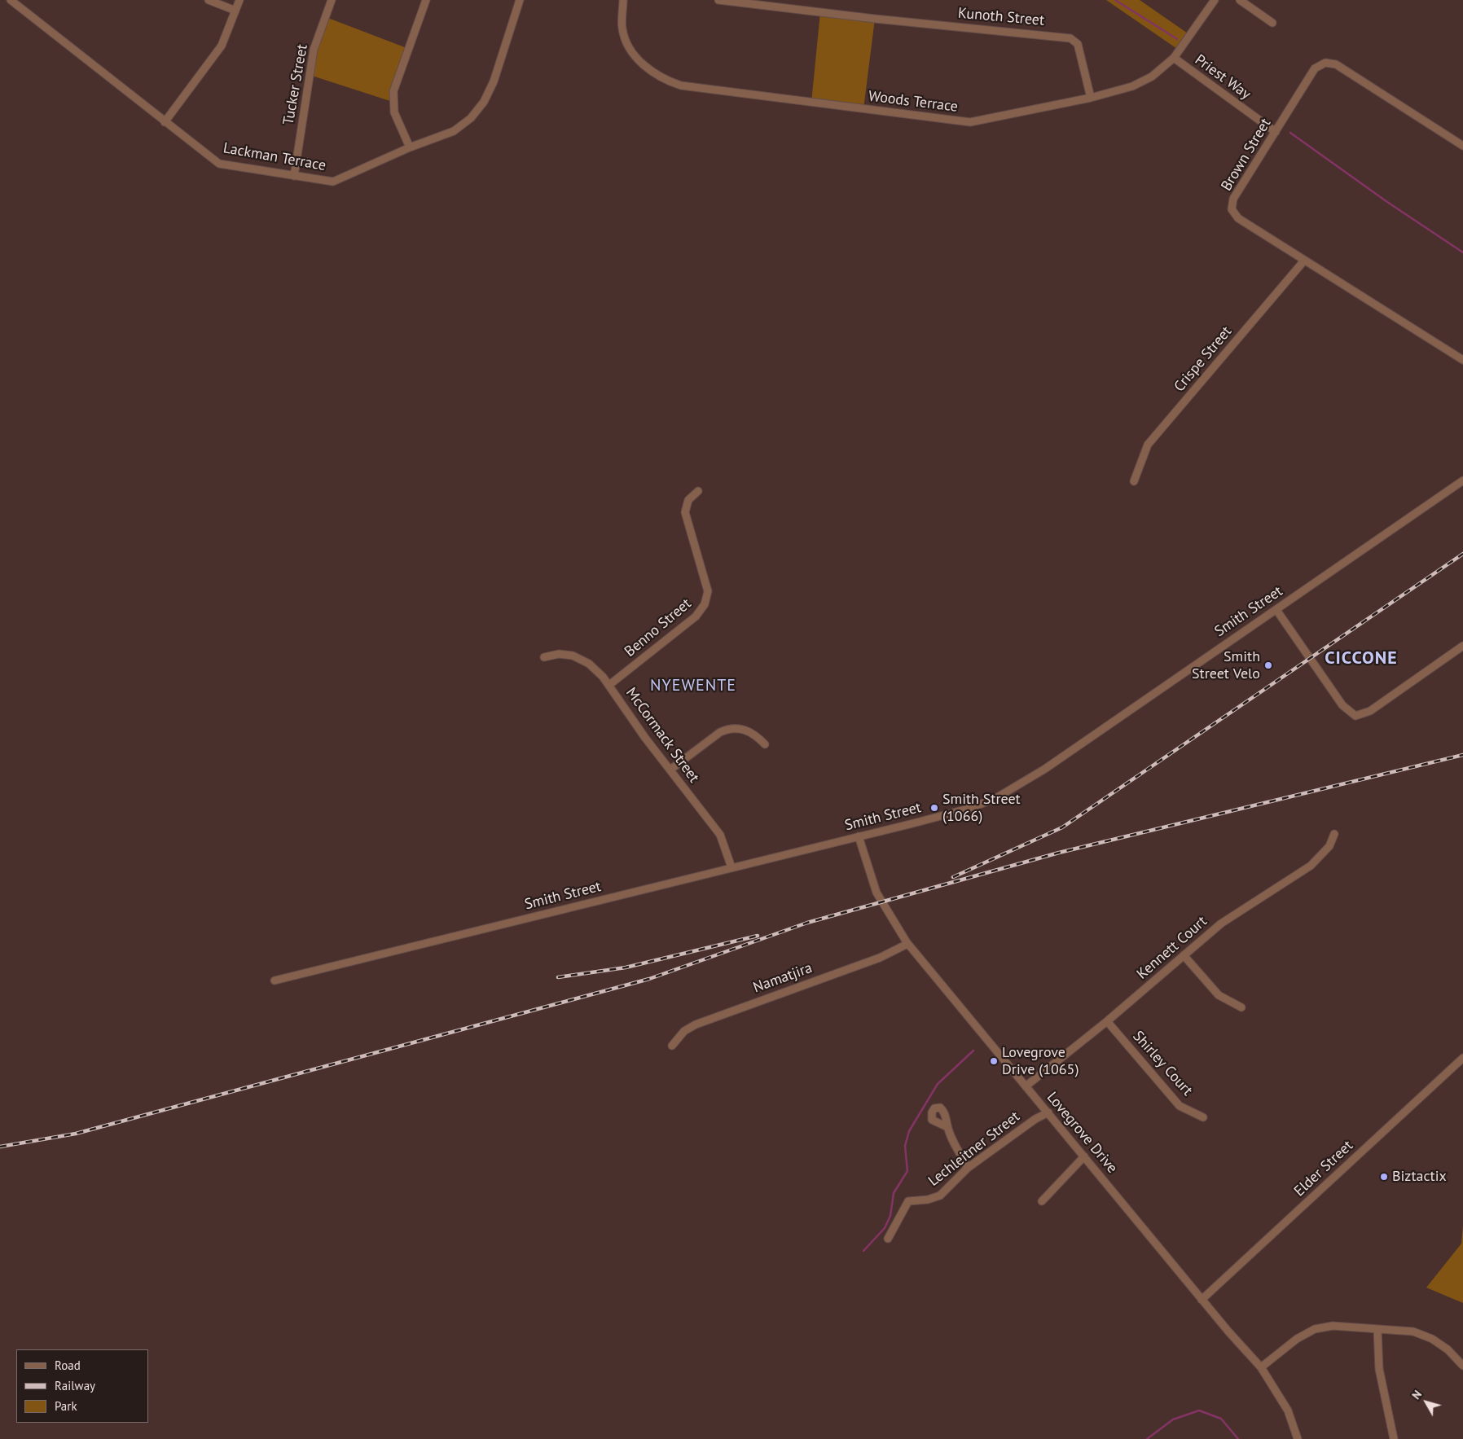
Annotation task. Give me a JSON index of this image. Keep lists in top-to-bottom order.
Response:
{
  "streets": {
    "street": [
      "Kunoth Street",
      "Priest Way",
      "Tucker Street",
      "Woods Terrace",
      "Brown Street",
      "Lackman Terrace",
      "Crispe Street",
      "Smith Street",
      "Benno Street",
      "McCormack Street",
      "Kennett Court",
      "Namatjira",
      "Shirley Court",
      "Lovegrove Drive",
      "Lechleitner Street",
      "Elder Street"
    ]
  },
  "crossings": [
    ["Kunoth Street", "Woods Terrace"],
    ["Priest Way", "Woods Terrace"],
    ["Priest Way", "Brown Street"],
    ["Tucker Street", "Lackman Terrace"],
    ["Brown Street", "Crispe Street"],
    ["Smith Street", "McCormack Street"],
    ["Smith Street", "Lovegrove Drive"],
    ["Benno Street", "McCormack Street"],
    ["Kennett Court", "Shirley Court"],
    ["Kennett Court", "Lovegrove Drive"],
    ["Namatjira", "Lovegrove Drive"],
    ["Lovegrove Drive", "Lechleitner Street"],
    ["Lovegrove Drive", "Elder Street"]
  ],
  "districts": ["CICCONE", "NYEWENTE"],
  "places": [
    "Smith Street Velo",
    "Smith Street (1066)",
    "Lovegrove Drive (1065)",
    "Biztactix"
  ],
  "legend": ["Road", "Railway", "Park"],
  "north": "top left"
}
